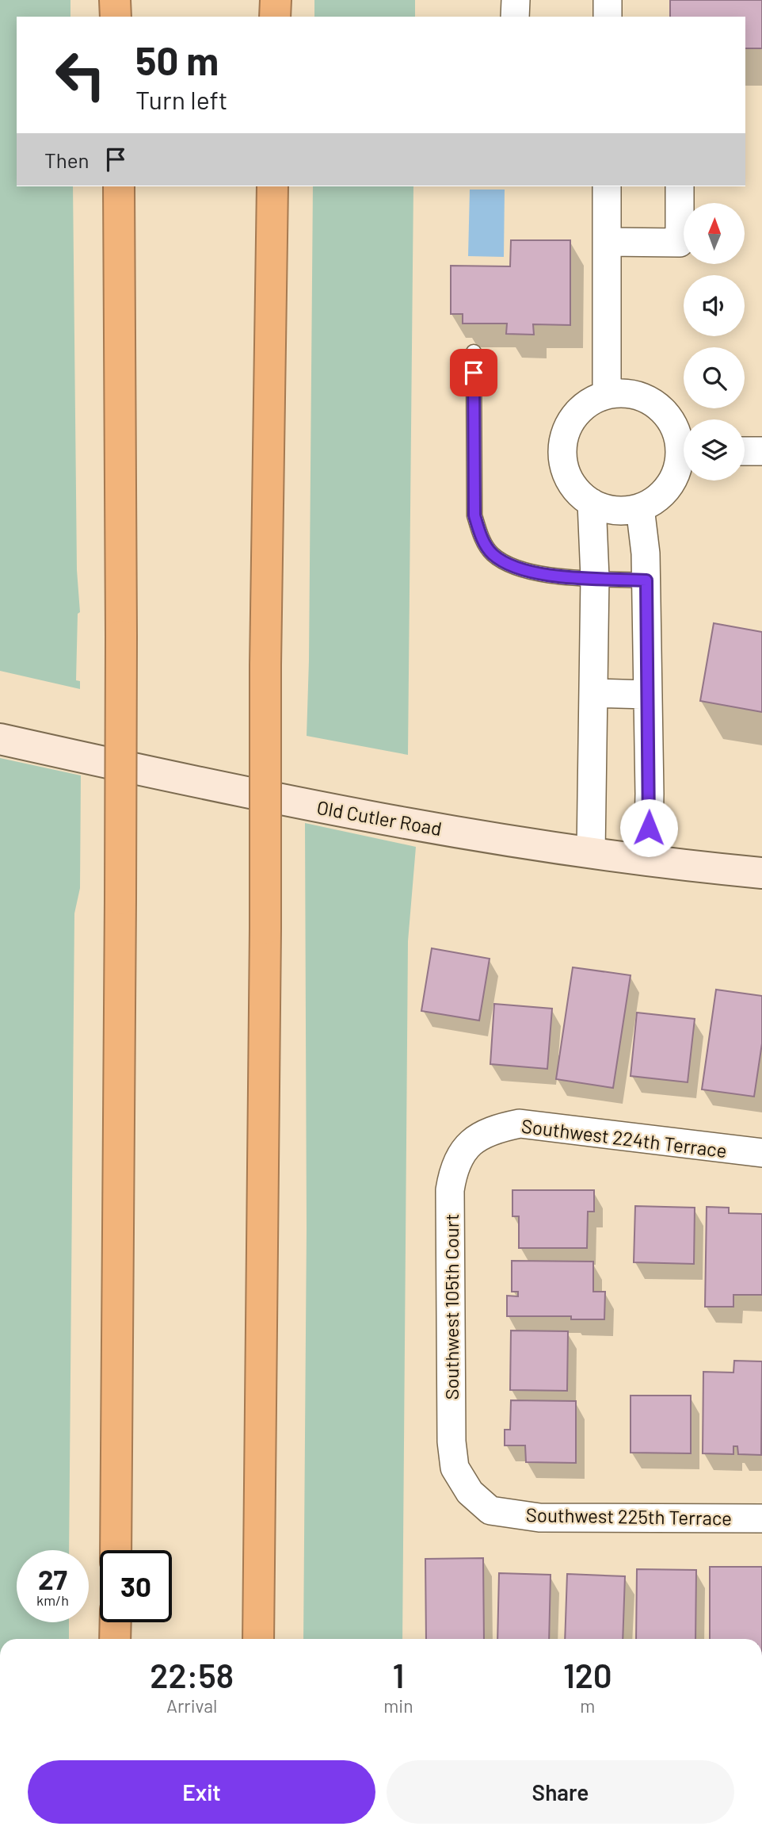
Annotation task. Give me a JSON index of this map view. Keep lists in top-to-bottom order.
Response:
{
  "streets": {
    "street": [
      "Old Cutler Road",
      "Southwest 224th Terrace",
      "Southwest 105th Court",
      "Southwest 225th Terrace"
    ]
  },
  "crossings": [
    ["Southwest 224th Terrace", "Southwest 105th Court"],
    ["Southwest 105th Court", "Southwest 225th Terrace"]
  ],
  "north": "top",
  "page": {
    "turn": ["50 m", "Turn left"],
    "then": "Then",
    "speed": "27 km/h",
    "limit": "30",
    "eta": [
      "22:58",
      "Arrival",
      "1",
      "min",
      "120",
      "m"
    ],
    "buttons": ["Exit", "Share"]
  }
}
